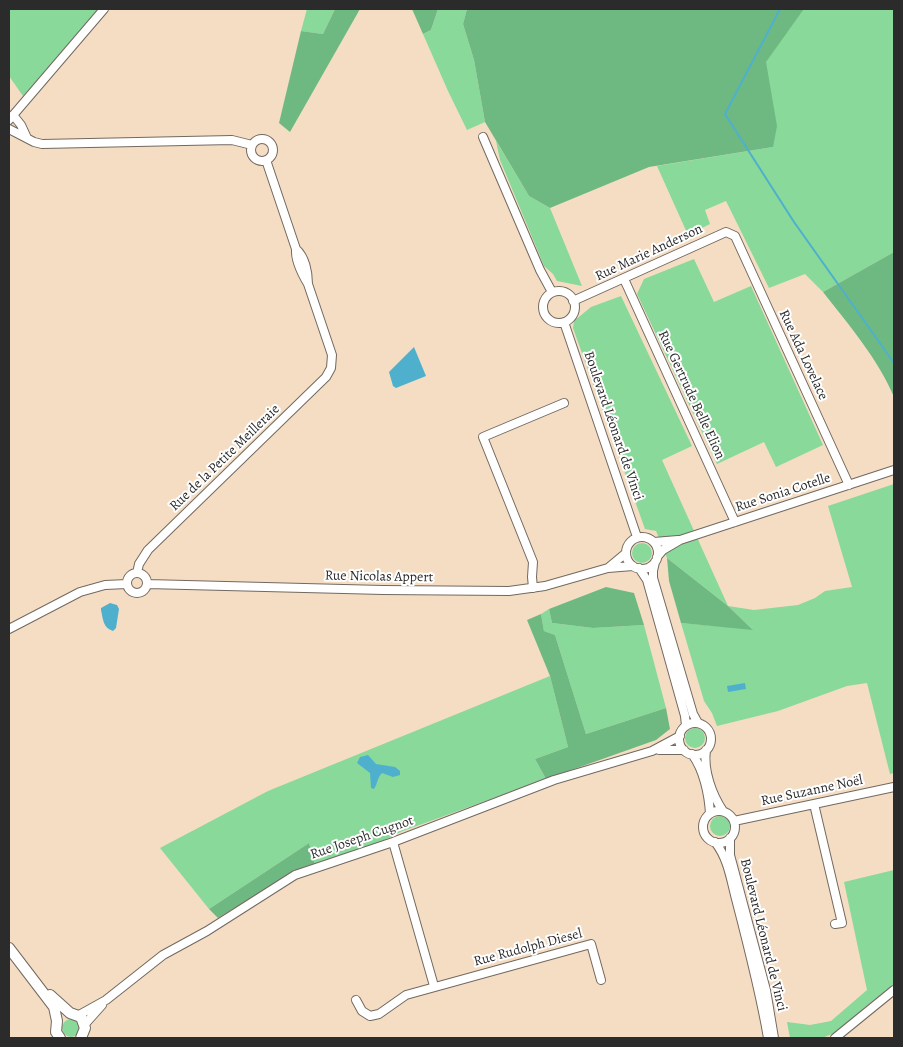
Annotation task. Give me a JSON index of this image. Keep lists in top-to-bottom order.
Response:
{
  "streets": {
    "street": [
      "Rue Marie Anderson",
      "Rue Ada Lovelace",
      "Rue Gertrude Belle Elion",
      "Boulevard Léonard de Vinci",
      "Rue de la Petite Meilleraie",
      "Rue Sonia Cotelle",
      "Rue Nicolas Appert",
      "Rue Suzanne Noël",
      "Rue Joseph Cugnot",
      "Rue Rudolph Diesel"
    ]
  },
  "crossings": [
    ["Rue Marie Anderson", "Rue Ada Lovelace"],
    ["Rue Marie Anderson", "Rue Gertrude Belle Elion"],
    ["Rue Marie Anderson", "Boulevard Léonard de Vinci"],
    ["Rue Ada Lovelace", "Rue Sonia Cotelle"],
    ["Rue Gertrude Belle Elion", "Rue Sonia Cotelle"],
    ["Boulevard Léonard de Vinci", "Rue Suzanne Noël"],
    ["Rue de la Petite Meilleraie", "Rue Nicolas Appert"]
  ]
}
